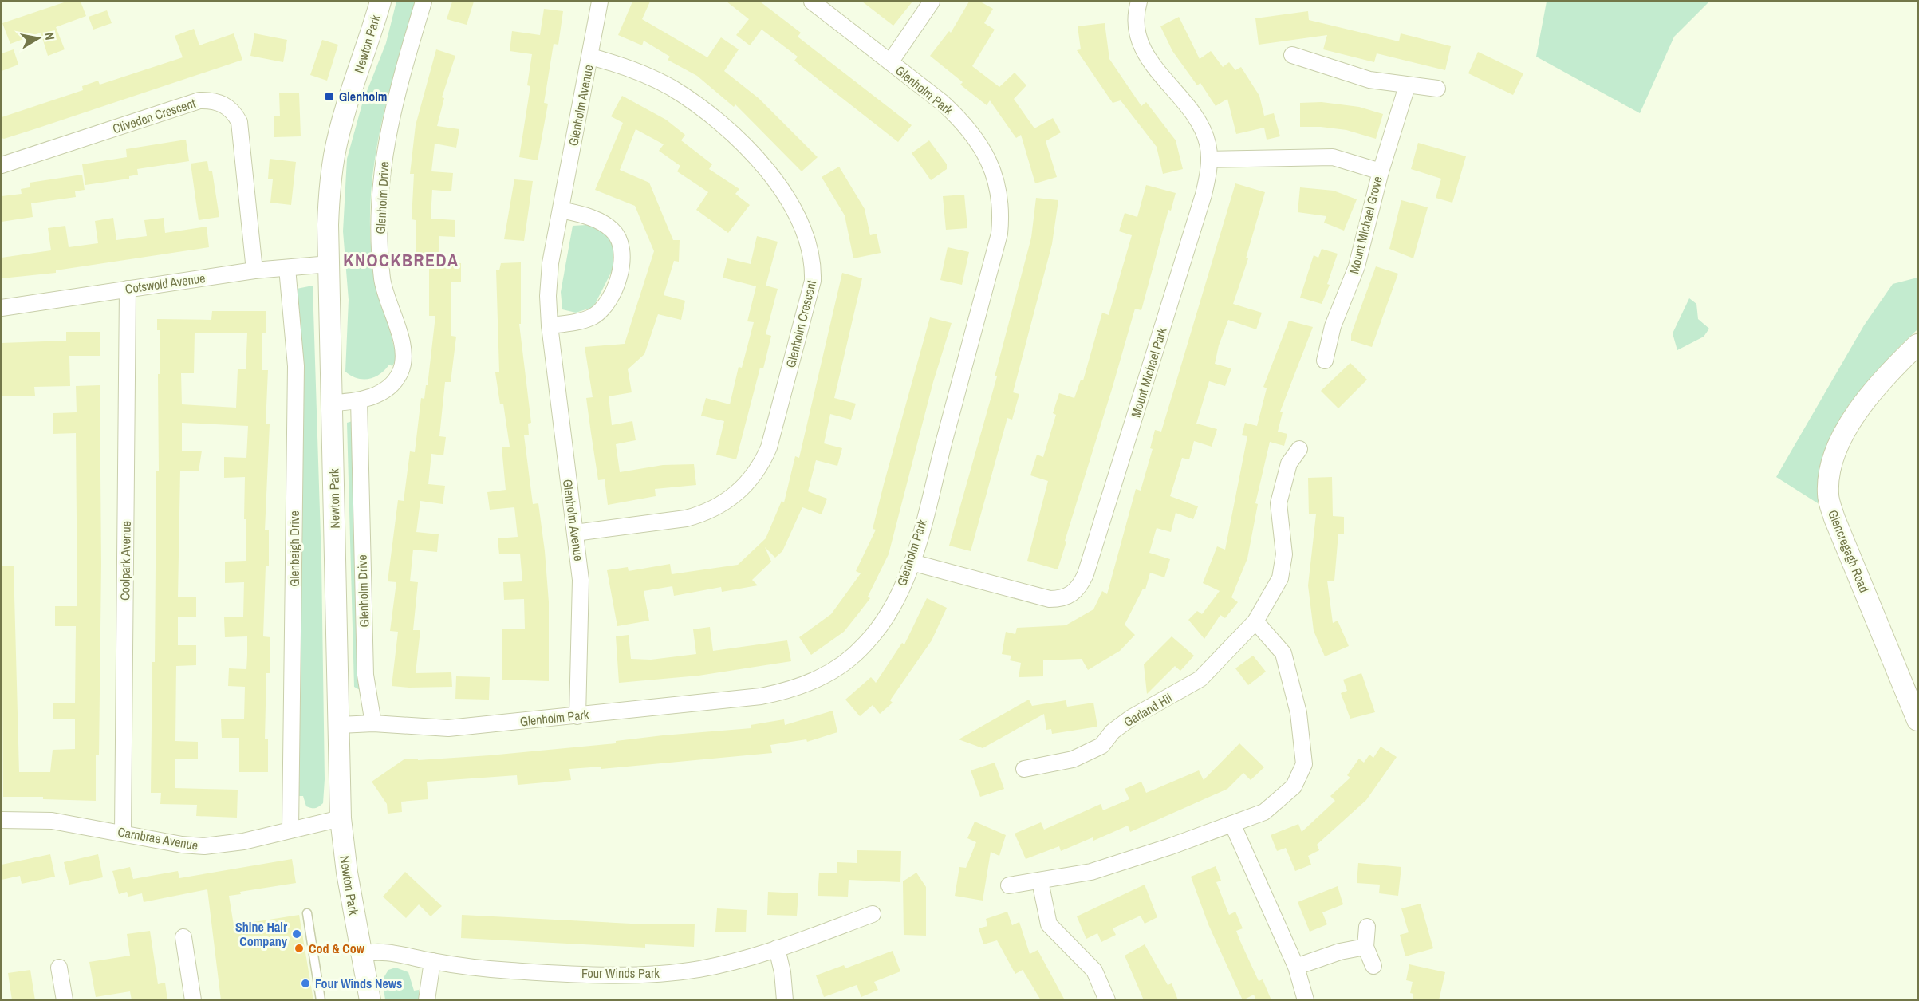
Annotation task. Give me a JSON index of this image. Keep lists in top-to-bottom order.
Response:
{
  "streets": {
    "street": [
      "Newton Park",
      "Glenholm Park",
      "Glenholm Avenue",
      "Cliveden Crescent",
      "Glenholm Drive",
      "Mount Michael Grove",
      "Cotswold Avenue",
      "Glenholm Crescent",
      "Mount Michael Park",
      "Glenbeigh Drive",
      "Glencregagh Road",
      "Coolpark Avenue",
      "Garland Hil",
      "Carnbrae Avenue",
      "Four Winds Park"
    ]
  },
  "crossings": [
    ["Newton Park", "Glenholm Park"],
    ["Newton Park", "Glenholm Drive"],
    ["Newton Park", "Cotswold Avenue"],
    ["Newton Park", "Carnbrae Avenue"],
    ["Newton Park", "Four Winds Park"],
    ["Glenholm Park", "Glenholm Avenue"],
    ["Glenholm Park", "Glenholm Drive"],
    ["Glenholm Park", "Mount Michael Park"],
    ["Glenholm Avenue", "Glenholm Crescent"],
    ["Cliveden Crescent", "Cotswold Avenue"],
    ["Mount Michael Grove", "Mount Michael Park"],
    ["Cotswold Avenue", "Glenbeigh Drive"],
    ["Cotswold Avenue", "Coolpark Avenue"],
    ["Glenbeigh Drive", "Carnbrae Avenue"],
    ["Coolpark Avenue", "Carnbrae Avenue"]
  ],
  "districts": ["KNOCKBREDA"],
  "places": {
    "transit": ["Glenholm"],
    "other": ["Shine Hair Company", "Cod & Cow", "Four Winds News"]
  },
  "north": "right"
}
